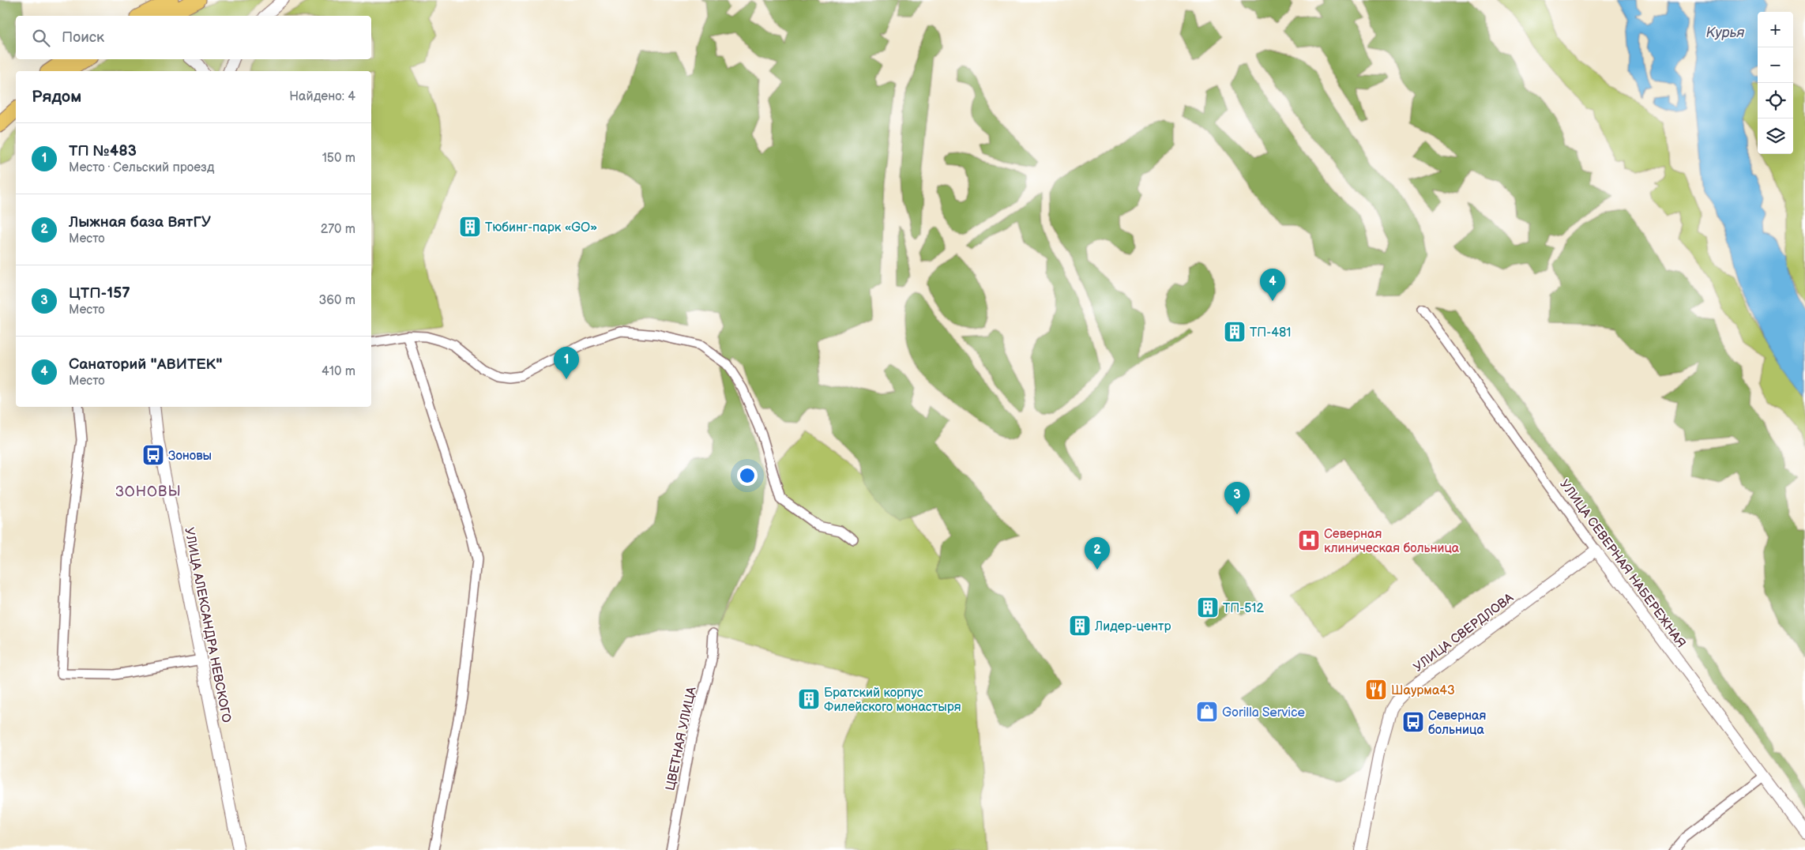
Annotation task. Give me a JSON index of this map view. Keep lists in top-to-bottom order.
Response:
{
  "streets": {
    "street": [
      "УЛИЦА СЕВЕРНАЯ НАБЕРЕЖНАЯ",
      "УЛИЦА АЛЕКСАНДРА НЕВСКОГО",
      "УЛИЦА СВЕРДЛОВА",
      "ЦВЕТНАЯ УЛИЦА"
    ]
  },
  "crossings": [
    ["УЛИЦА СЕВЕРНАЯ НАБЕРЕЖНАЯ", "УЛИЦА СВЕРДЛОВА"]
  ],
  "districts": ["ЗОНОВЫ"],
  "water": ["Курья"],
  "places": {
    "building": [
      "Тюбинг-парк «GO»",
      "ТП-481",
      "ТП-512",
      "Лидер-центр",
      "Братский корпус Филейского монастыря"
    ],
    "bus stop": ["Зоновы", "Северная больница"],
    "hospital": ["Северная клиническая больница"],
    "restaurant": ["Шаурма43"],
    "shop": ["Gorilla Service"]
  },
  "page": {
    "map_buttons": ["+", "−"],
    "search": "Поиск",
    "heading": ["Рядом", "Найдено: 4"],
    "list": [
      {
        "mark": "1",
        "name": "ТП №483",
        "note": "Место · Сельский проезд",
        "value": "150 m"
      },
      {
        "mark": "2",
        "name": "Лыжная база ВятГУ",
        "note": "Место",
        "value": "270 m"
      },
      {
        "mark": "3",
        "name": "ЦТП-157",
        "note": "Место",
        "value": "360 m"
      },
      {
        "mark": "4",
        "name": "Санаторий \"АВИТЕК\"",
        "note": "Место",
        "value": "410 m"
      }
    ],
    "pins": [
      "4",
      "1",
      "3",
      "2"
    ]
  }
}
